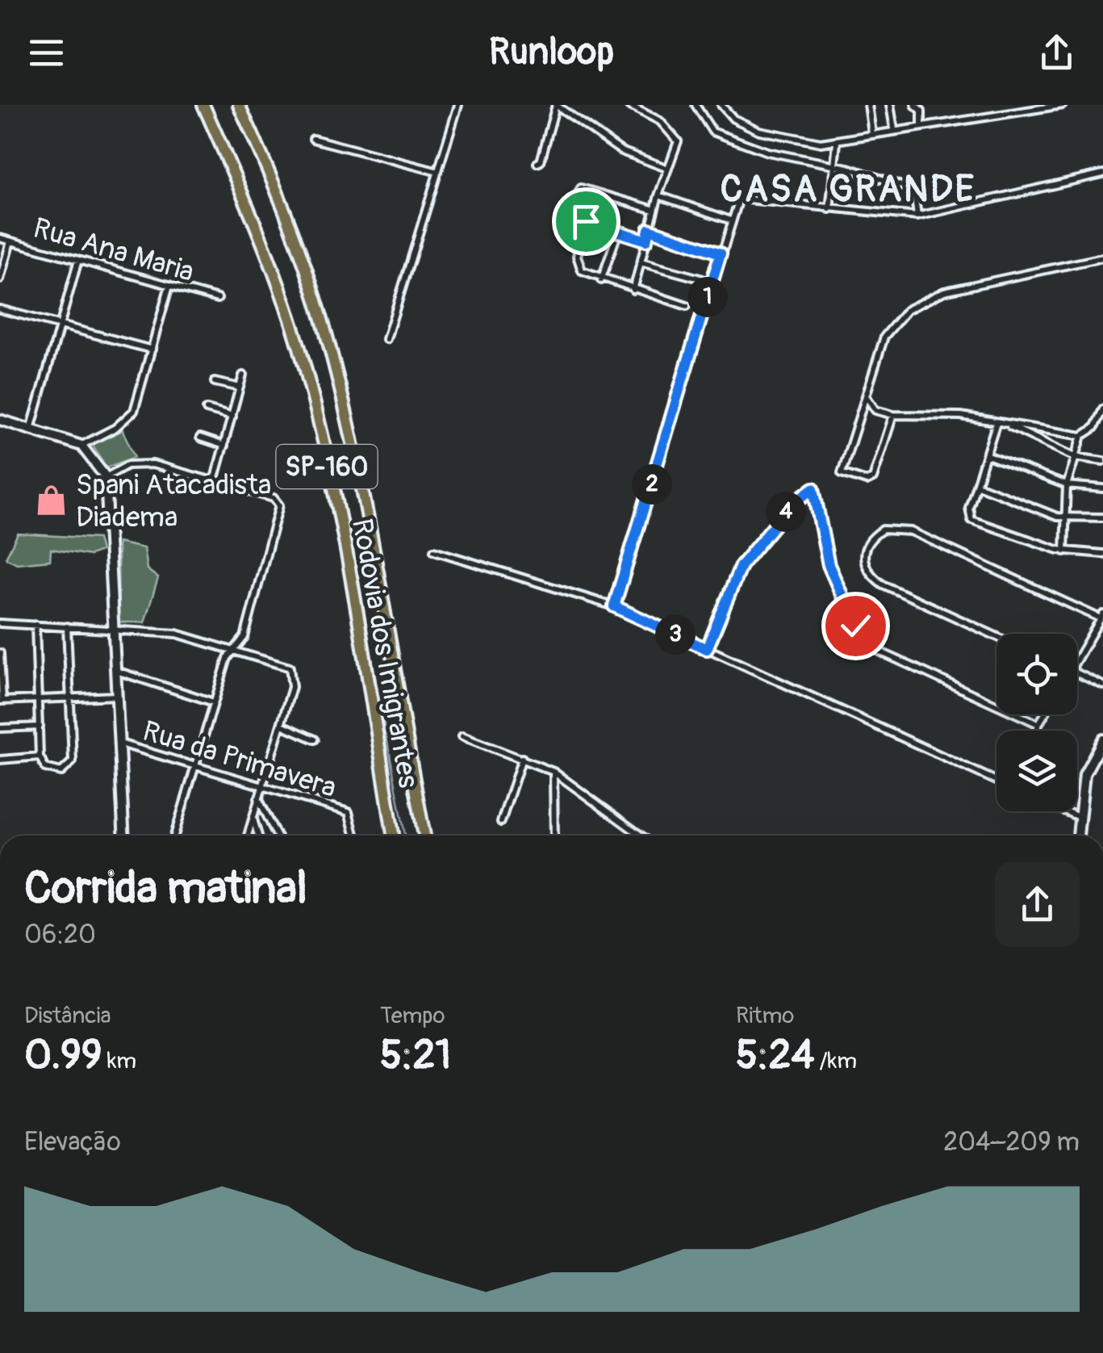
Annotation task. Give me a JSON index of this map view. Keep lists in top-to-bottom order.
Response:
{
  "streets": {
    "highway": ["SP-160", "Rodovia dos Imigrantes"],
    "street": ["Rua Ana Maria", "Rua da Primavera"]
  },
  "districts": ["CASA GRANDE"],
  "places": {
    "shop": ["Spani Atacadista Diadema"]
  },
  "page": {
    "header": "Runloop",
    "pins": [
      "1",
      "2",
      "4",
      "3"
    ],
    "heading": ["Corrida matinal", "06:20"],
    "stats": [
      ["Distância", "0.99 km"],
      ["Tempo", "5:21"],
      ["Ritmo", "5:24 /km"]
    ],
    "chart": ["Elevação", "204–209 m"]
  }
}
